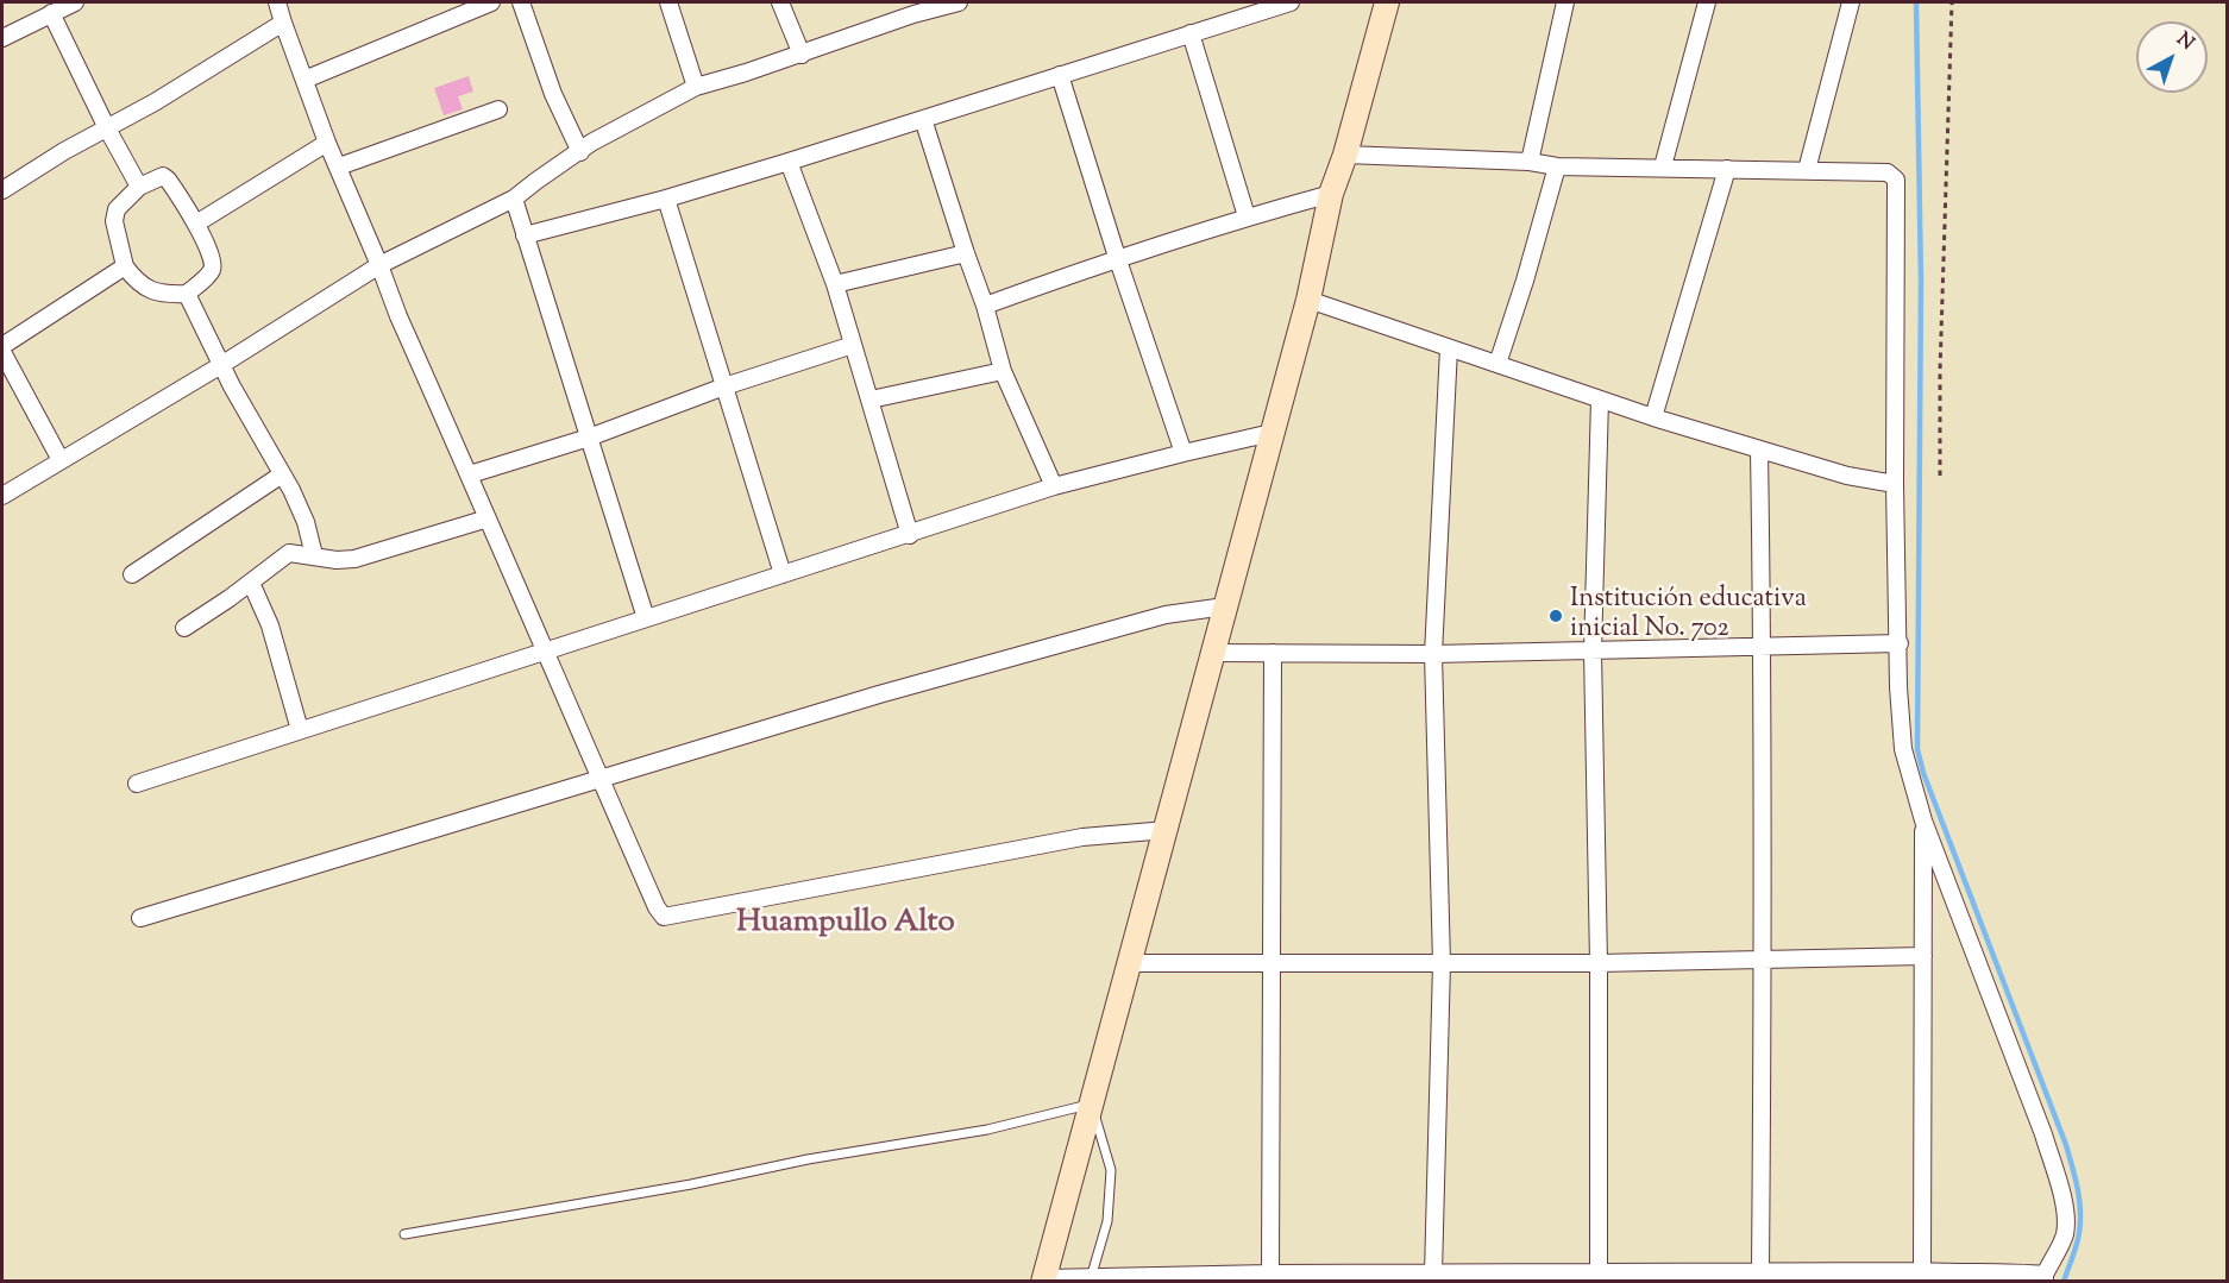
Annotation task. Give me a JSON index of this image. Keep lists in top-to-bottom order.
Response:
{
  "districts": ["Huampullo Alto"],
  "places": ["Institución educativa inicial No. 702"],
  "north": "top right"
}
